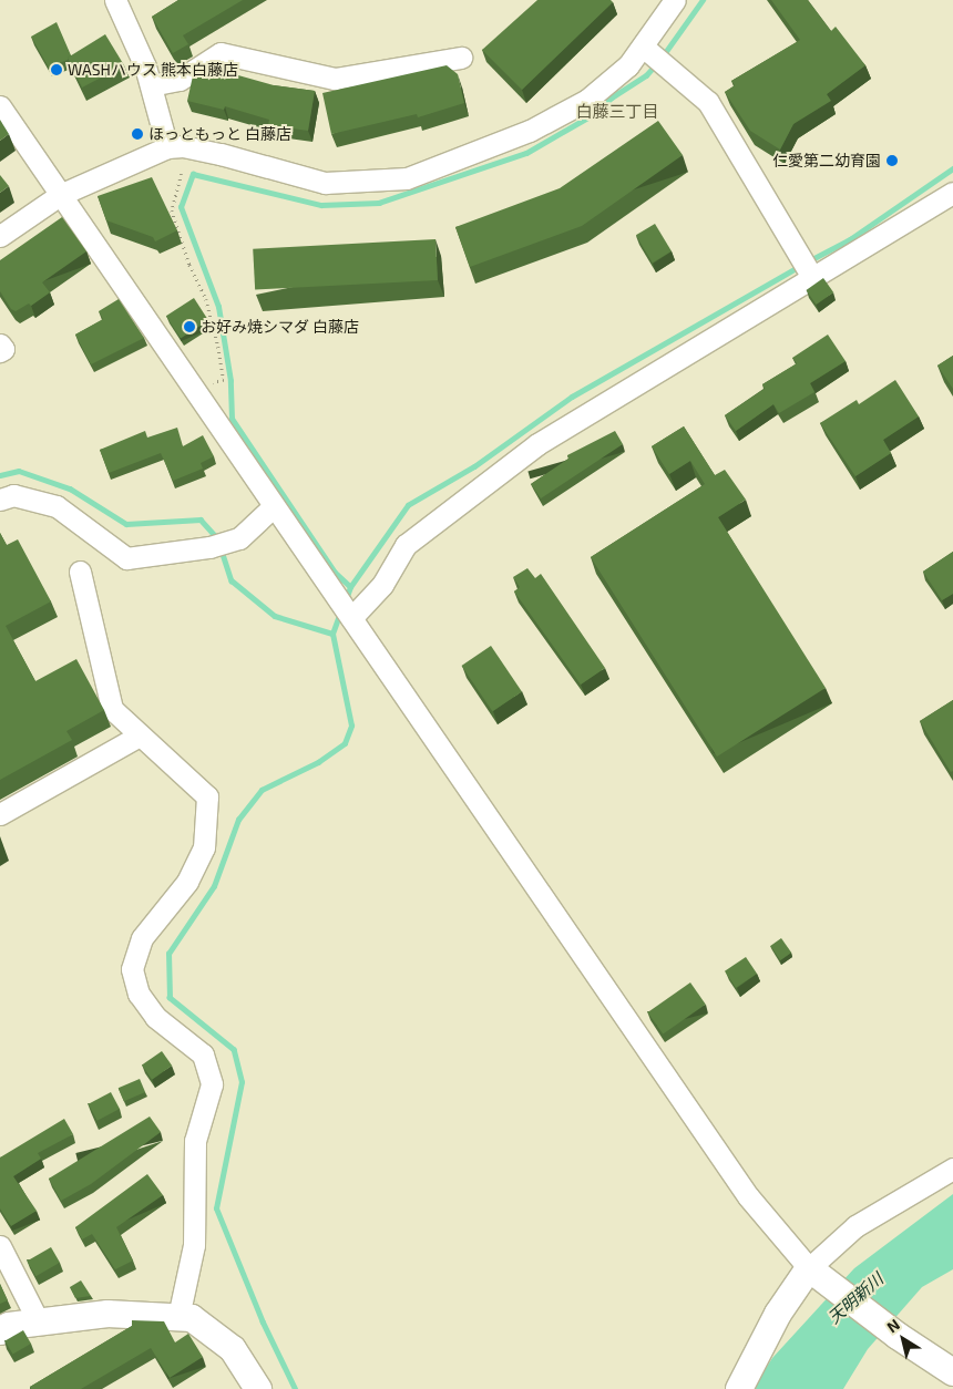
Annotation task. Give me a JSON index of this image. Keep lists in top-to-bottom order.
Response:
{
  "districts": ["白藤三丁目"],
  "water": ["天明新川"],
  "places": [
    "WASHハウス 熊本白藤店",
    "ほっともっと 白藤店",
    "仁愛第二幼育園",
    "お好み焼シマダ 白藤店"
  ],
  "north": "top left"
}
